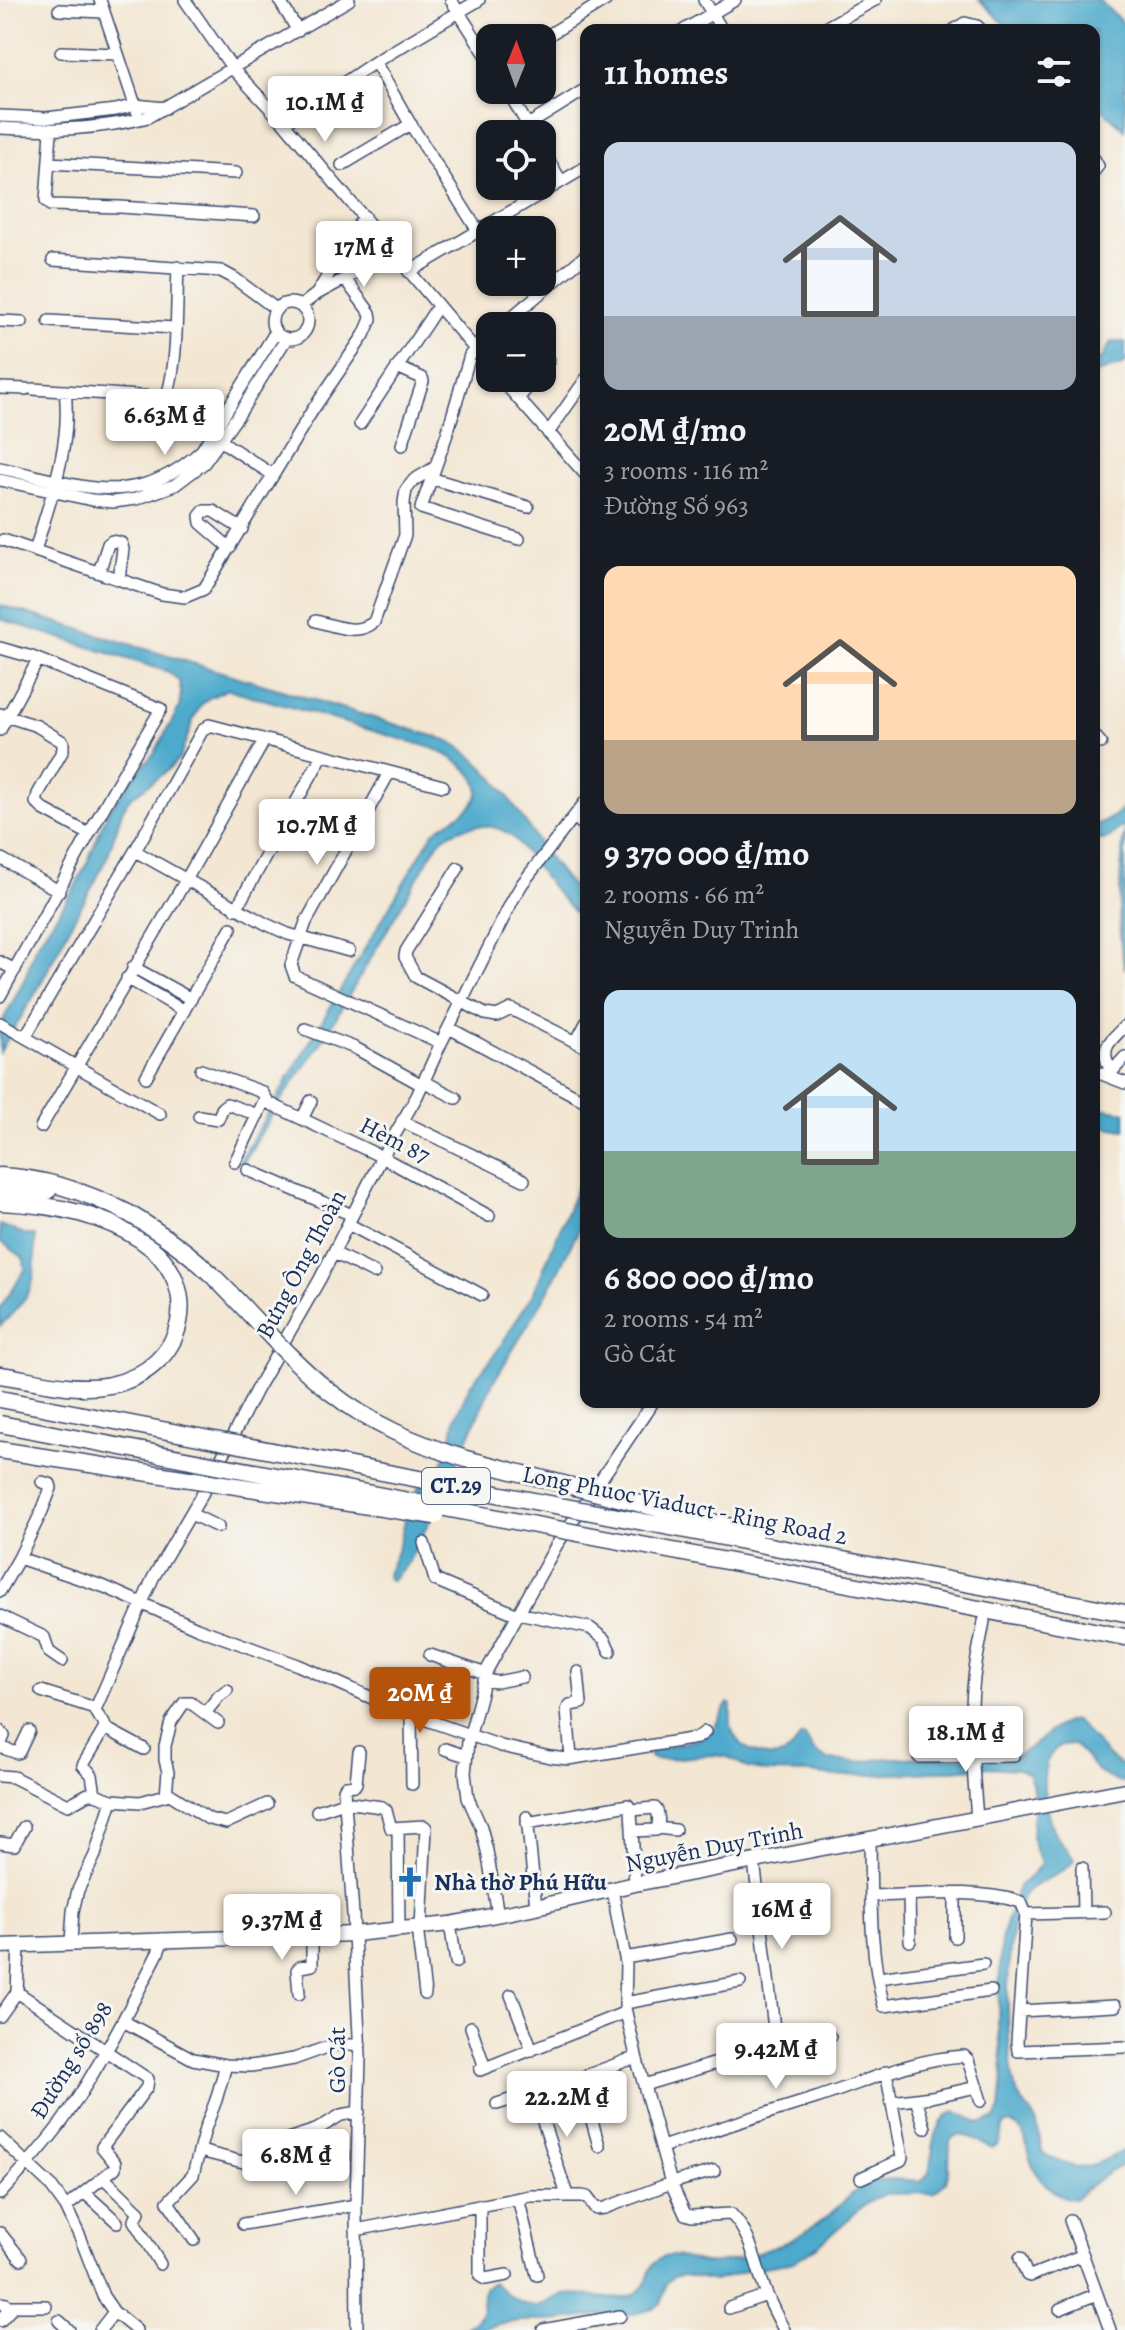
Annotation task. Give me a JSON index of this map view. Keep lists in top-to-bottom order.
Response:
{
  "streets": {
    "highway": ["CT.29", "Long Phuoc Viaduct - Ring Road 2"],
    "main road": ["Nguyễn Duy Trinh"],
    "street": [
      "Hèm 87",
      "Bưng Ông Thoàn",
      "Đường số 898",
      "Gò Cát"
    ]
  },
  "crossings": [
    ["Hèm 87", "Bưng Ông Thoàn"],
    ["Nguyễn Duy Trinh", "Đường số 898"],
    ["Nguyễn Duy Trinh", "Gò Cát"]
  ],
  "places": {
    "church": ["Nhà thờ Phú Hữu"]
  },
  "north": "top",
  "page": {
    "map_buttons": ["+", "−"],
    "heading": "11 homes",
    "price": [
      "10.1M ₫",
      "17M ₫",
      "6.63M ₫",
      "10.7M ₫",
      "20M ₫",
      "18.1M ₫",
      "16M ₫",
      "9.37M ₫",
      "9.42M ₫",
      "22.2M ₫",
      "6.8M ₫"
    ],
    "list": [
      {
        "name": "20M ₫/mo",
        "note": "3 rooms · 116 m² · Đường Số 963"
      },
      {
        "name": "9 370 000 ₫/mo",
        "note": "2 rooms · 66 m² · Nguyễn Duy Trinh"
      },
      {
        "name": "6 800 000 ₫/mo",
        "note": "2 rooms · 54 m² · Gò Cát"
      }
    ]
  }
}
